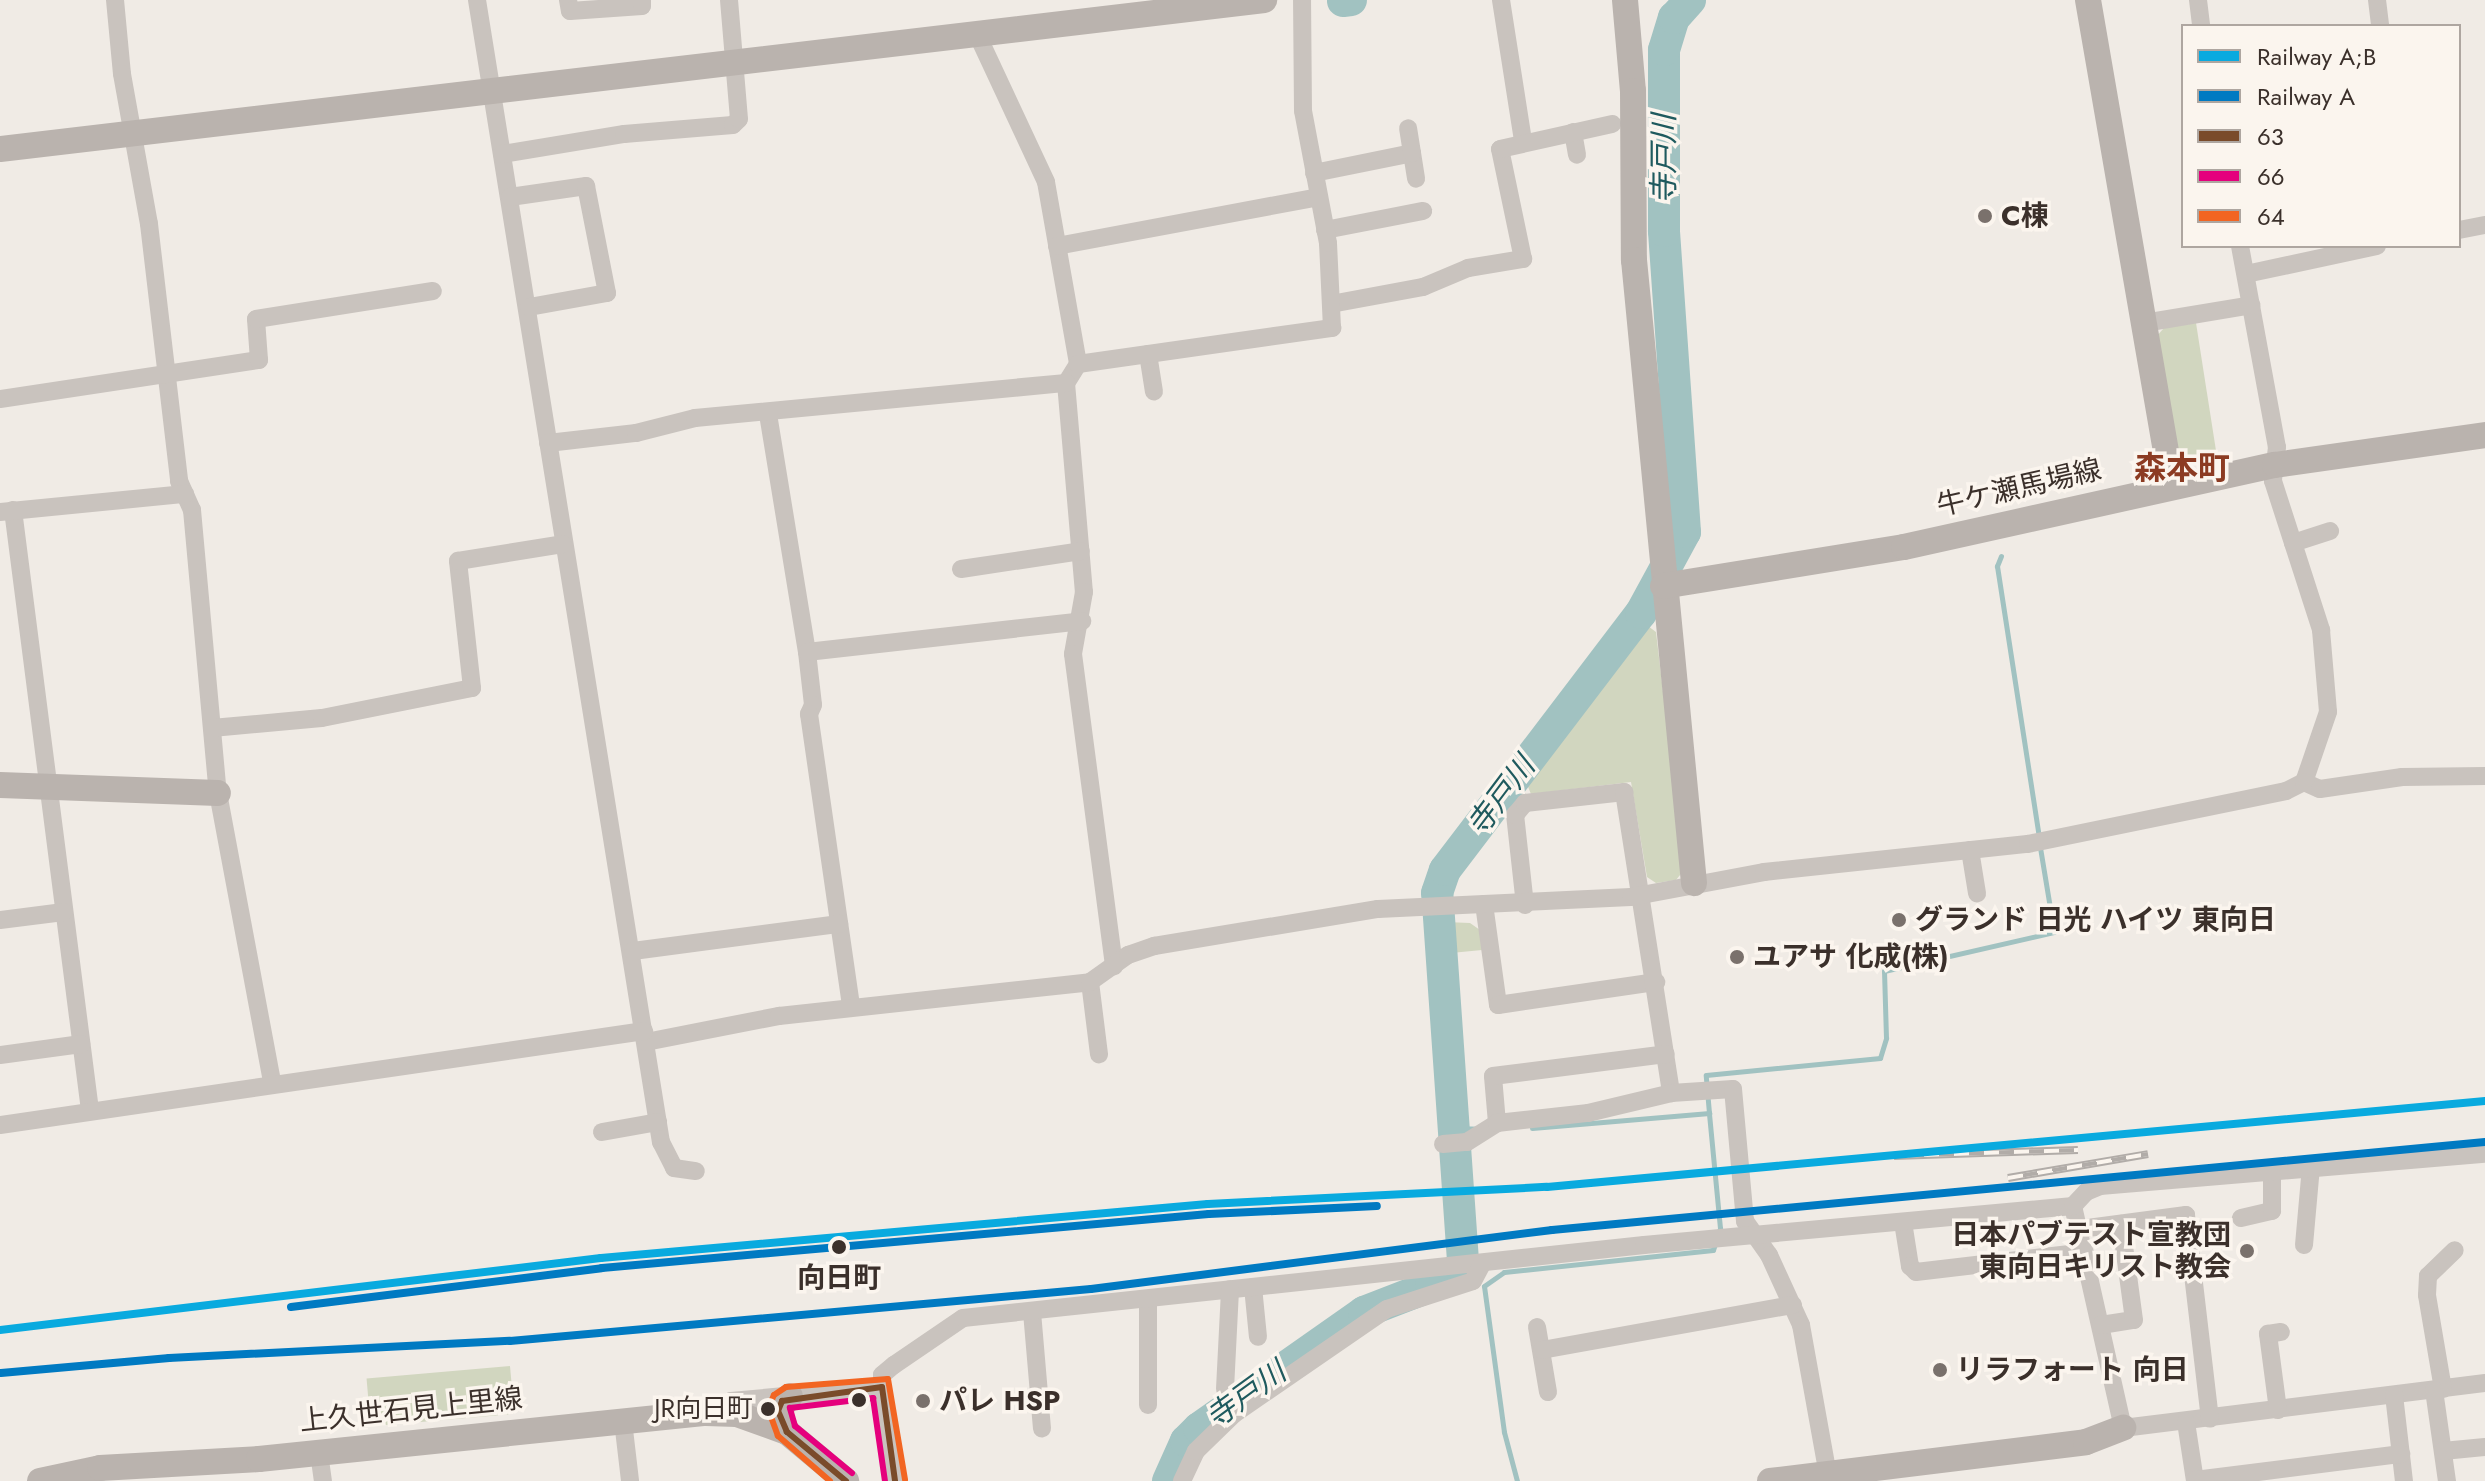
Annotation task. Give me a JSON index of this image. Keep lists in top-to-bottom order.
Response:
{
  "streets": {
    "street": ["牛ケ瀬馬場線", "上久世石見上里線"]
  },
  "districts": ["森本町"],
  "water": ["寺戸川"],
  "places": [
    "C棟",
    "グランド 日光 ハイツ 東向日",
    "ユアサ 化成(株)",
    "向日町",
    "日本パブテスト宣教団 東向日キリスト教会",
    "リラフォート 向日",
    "パレ HSP",
    "JR向日町"
  ],
  "lines": [
    "rail line A;B",
    "rail line A",
    "transit line 64",
    "transit line 63",
    "transit line 66"
  ],
  "legend": [
    "Railway A;B",
    "Railway A",
    "63",
    "66",
    "64"
  ]
}
